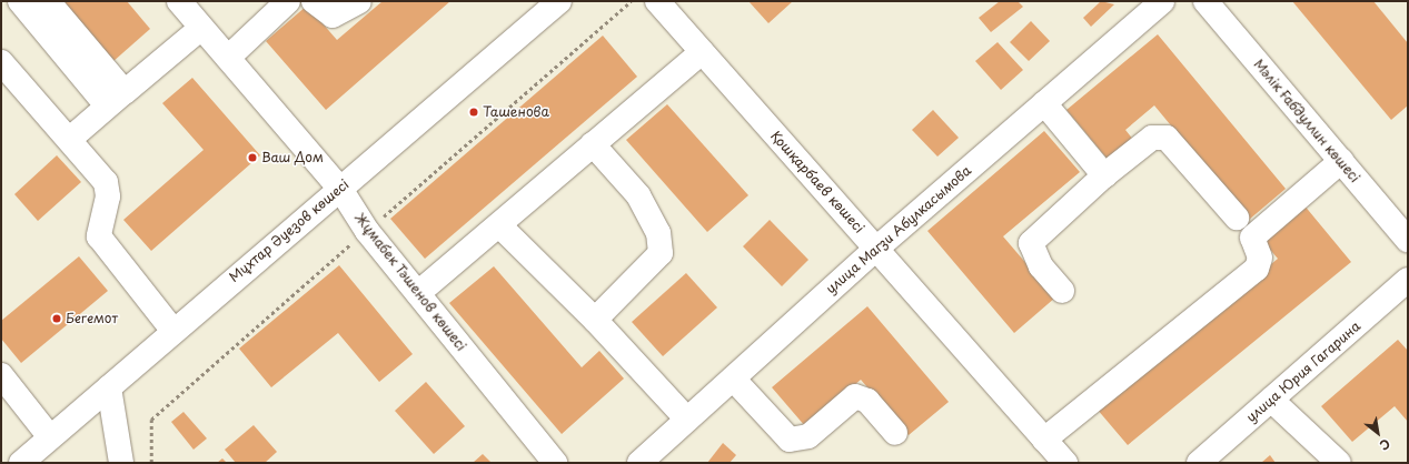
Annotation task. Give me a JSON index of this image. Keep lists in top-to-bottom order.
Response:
{
  "streets": {
    "street": [
      "Мәлік Ғабдуллин көшесі",
      "Қошқарбаев көшесі",
      "улица Магзи Абулкасымова",
      "Мұхтар Әуезов көшесі",
      "Жұмабек Тәшенов көшесі",
      "улица Юрия Гагарина"
    ]
  },
  "crossings": [
    ["Қошқарбаев көшесі", "улица Магзи Абулкасымова"],
    ["Мұхтар Әуезов көшесі", "Жұмабек Тәшенов көшесі"]
  ],
  "places": ["Ташенова", "Ваш Дом", "Бегемот"],
  "north": "bottom right"
}
